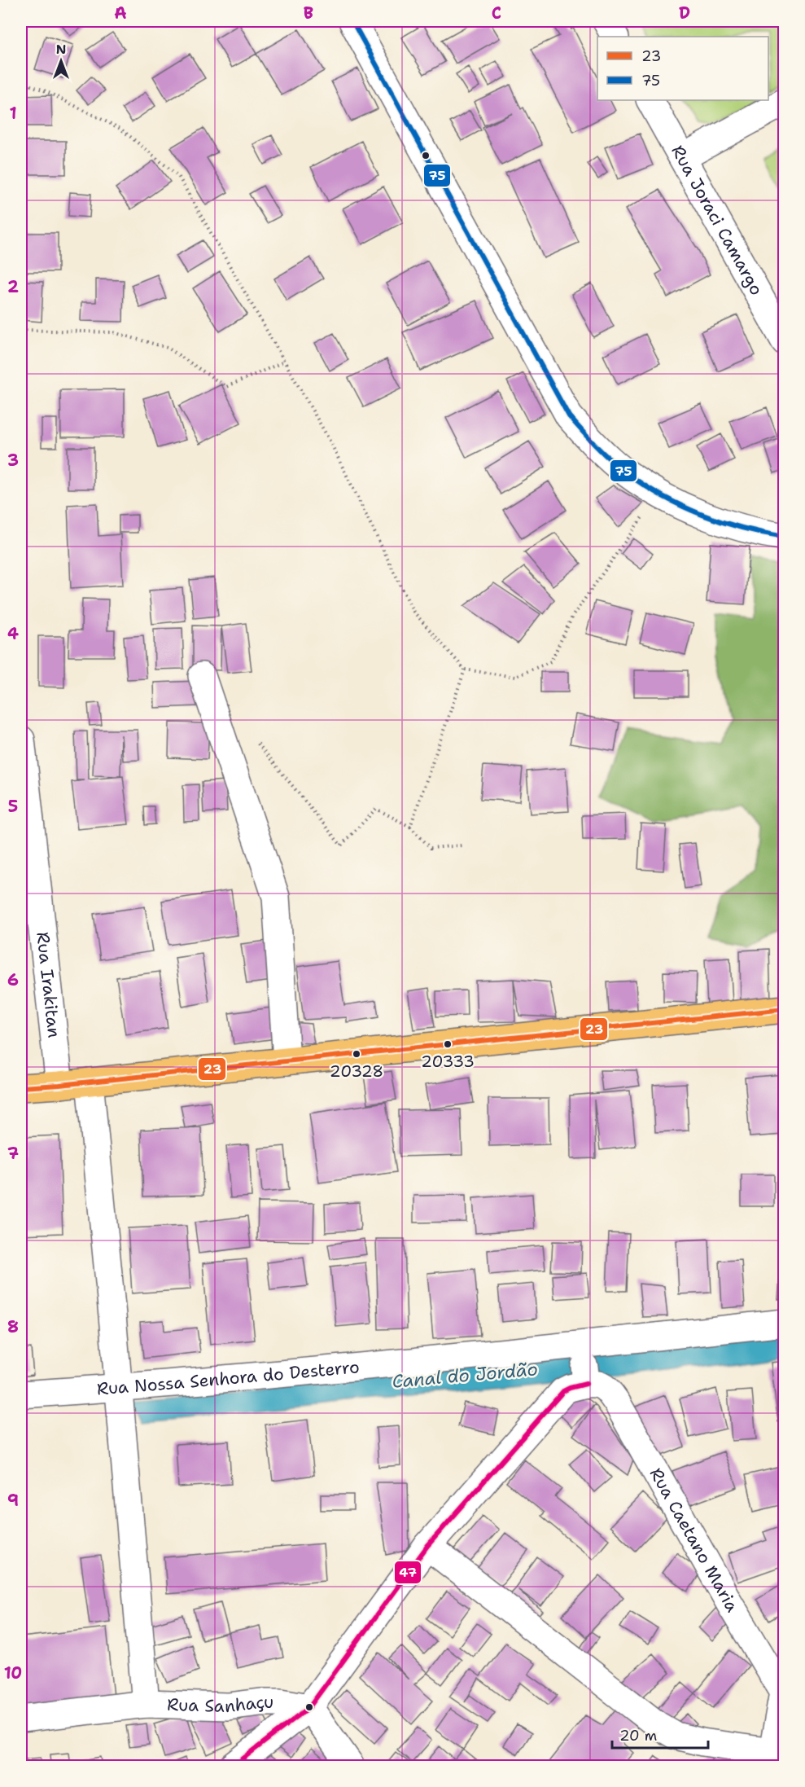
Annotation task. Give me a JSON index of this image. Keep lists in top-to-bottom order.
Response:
{
  "streets": {
    "street": [
      "Rua Joraci Camargo",
      "Rua Irakitan",
      "Rua Nossa Senhora do Desterro",
      "Rua Caetano Maria",
      "Rua Sanhaçu"
    ]
  },
  "water": ["Canal do Jordão"],
  "places": ["20333", "20328"],
  "lines": ["transit line 75", "transit line 23", "transit line 47"],
  "legend": ["23", "75"],
  "scale_bar": "20 m",
  "north": "top",
  "grid": {
    "columns": [
      "A",
      "B",
      "C",
      "D"
    ],
    "rows": [
      "1",
      "2",
      "3",
      "4",
      "5",
      "6",
      "7",
      "8",
      "9",
      "10"
    ]
  }
}
